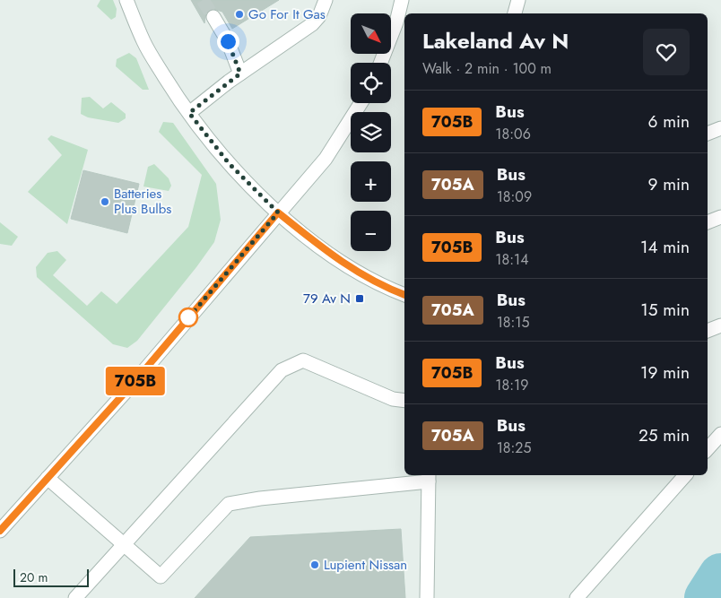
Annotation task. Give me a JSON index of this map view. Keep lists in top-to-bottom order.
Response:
{
  "places": {
    "other": ["Go For It Gas", "Batteries Plus Bulbs", "Lupient Nissan"],
    "transit": ["79 Av N"]
  },
  "lines": ["bus line 705B"],
  "scale_bar": "20 m",
  "north": "bottom right",
  "page": {
    "on_map": "705B",
    "map_buttons": ["+", "−"],
    "heading": ["Lakeland Av N", "Walk · 2 min · 100 m"],
    "list": [
      {
        "mark": "705B",
        "name": "Bus",
        "note": "18:06",
        "value": "6 min"
      },
      {
        "mark": "705A",
        "name": "Bus",
        "note": "18:09",
        "value": "9 min"
      },
      {
        "mark": "705B",
        "name": "Bus",
        "note": "18:14",
        "value": "14 min"
      },
      {
        "mark": "705A",
        "name": "Bus",
        "note": "18:15",
        "value": "15 min"
      },
      {
        "mark": "705B",
        "name": "Bus",
        "note": "18:19",
        "value": "19 min"
      },
      {
        "mark": "705A",
        "name": "Bus",
        "note": "18:25",
        "value": "25 min"
      }
    ],
    "scale": "20 m"
  }
}
